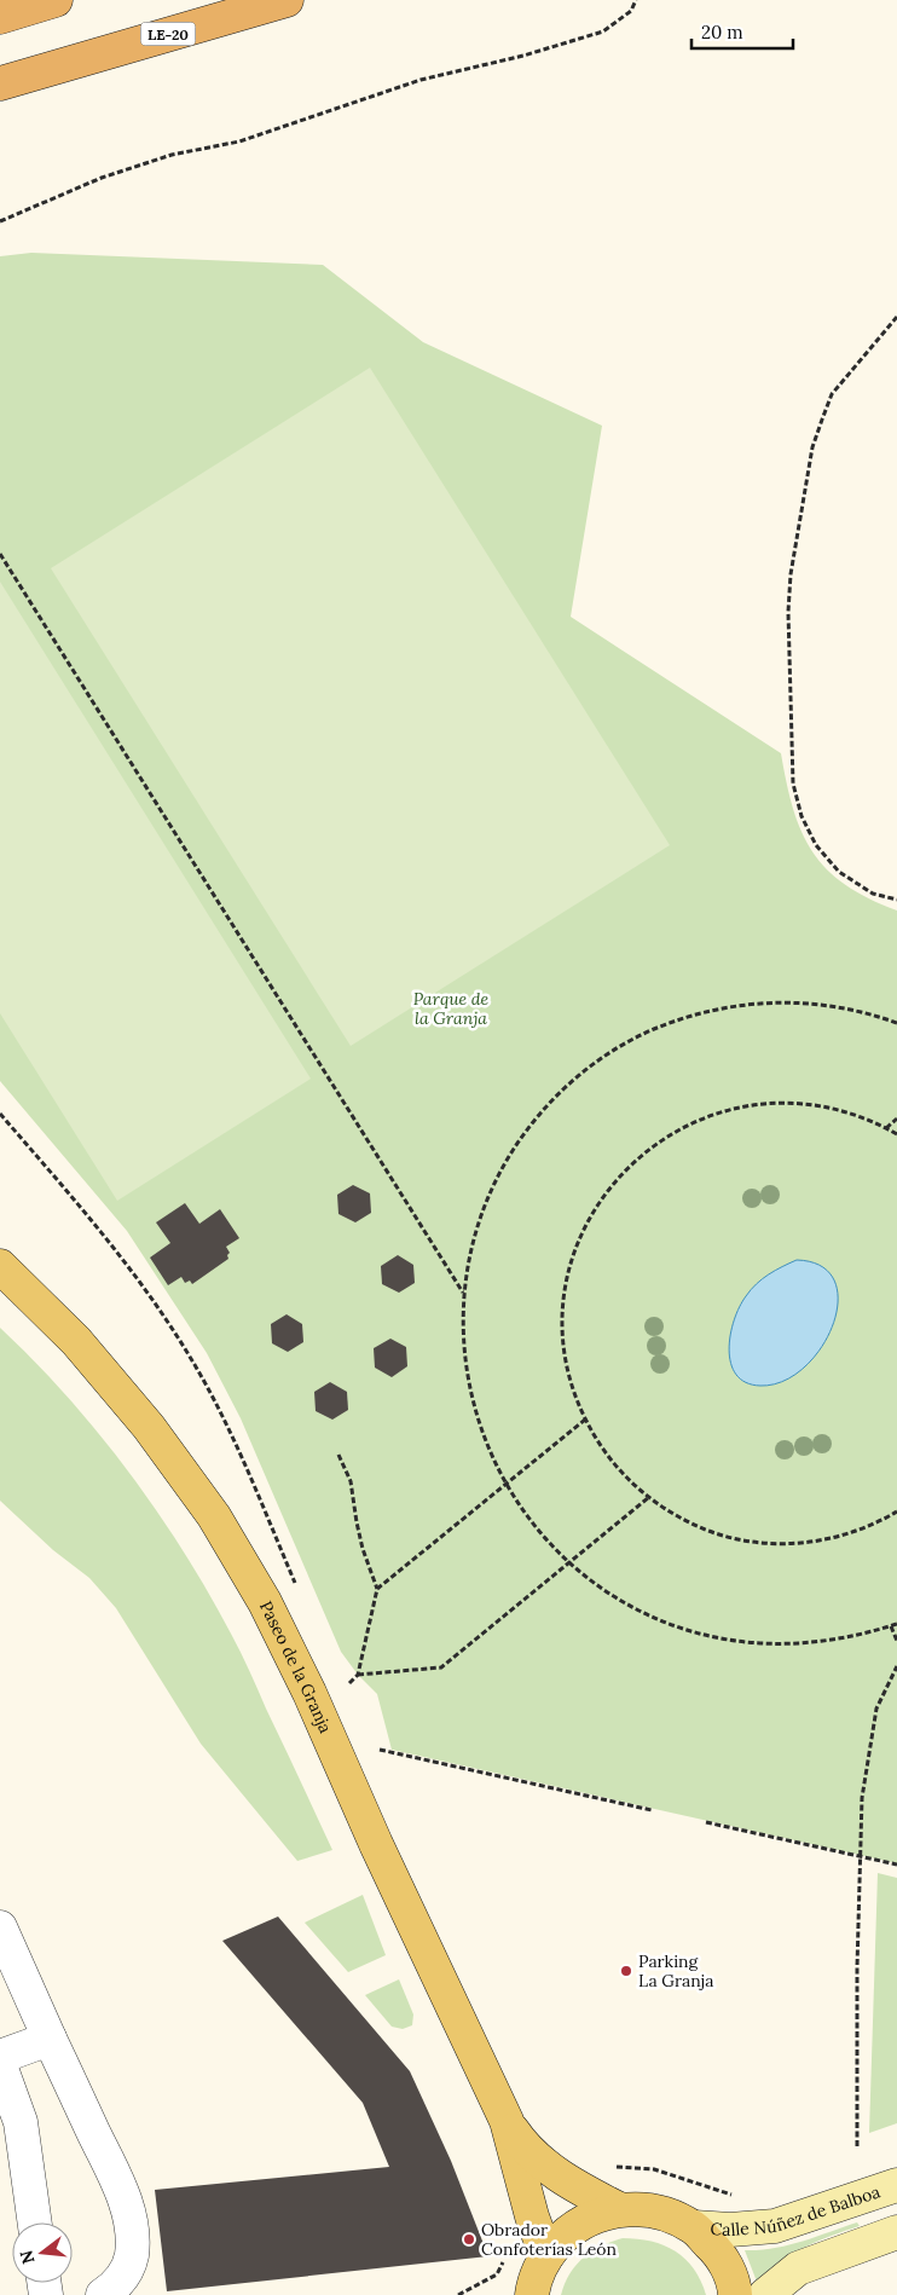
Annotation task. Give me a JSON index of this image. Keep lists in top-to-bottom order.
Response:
{
  "streets": {
    "highway": ["LE-20"],
    "main road": ["Paseo de la Granja", "Calle Núñez de Balboa"]
  },
  "parks": ["Parque de la Granja"],
  "places": ["Parking La Granja", "Obrador Confoterías León"],
  "scale_bar": "20 m",
  "north": "left"
}
